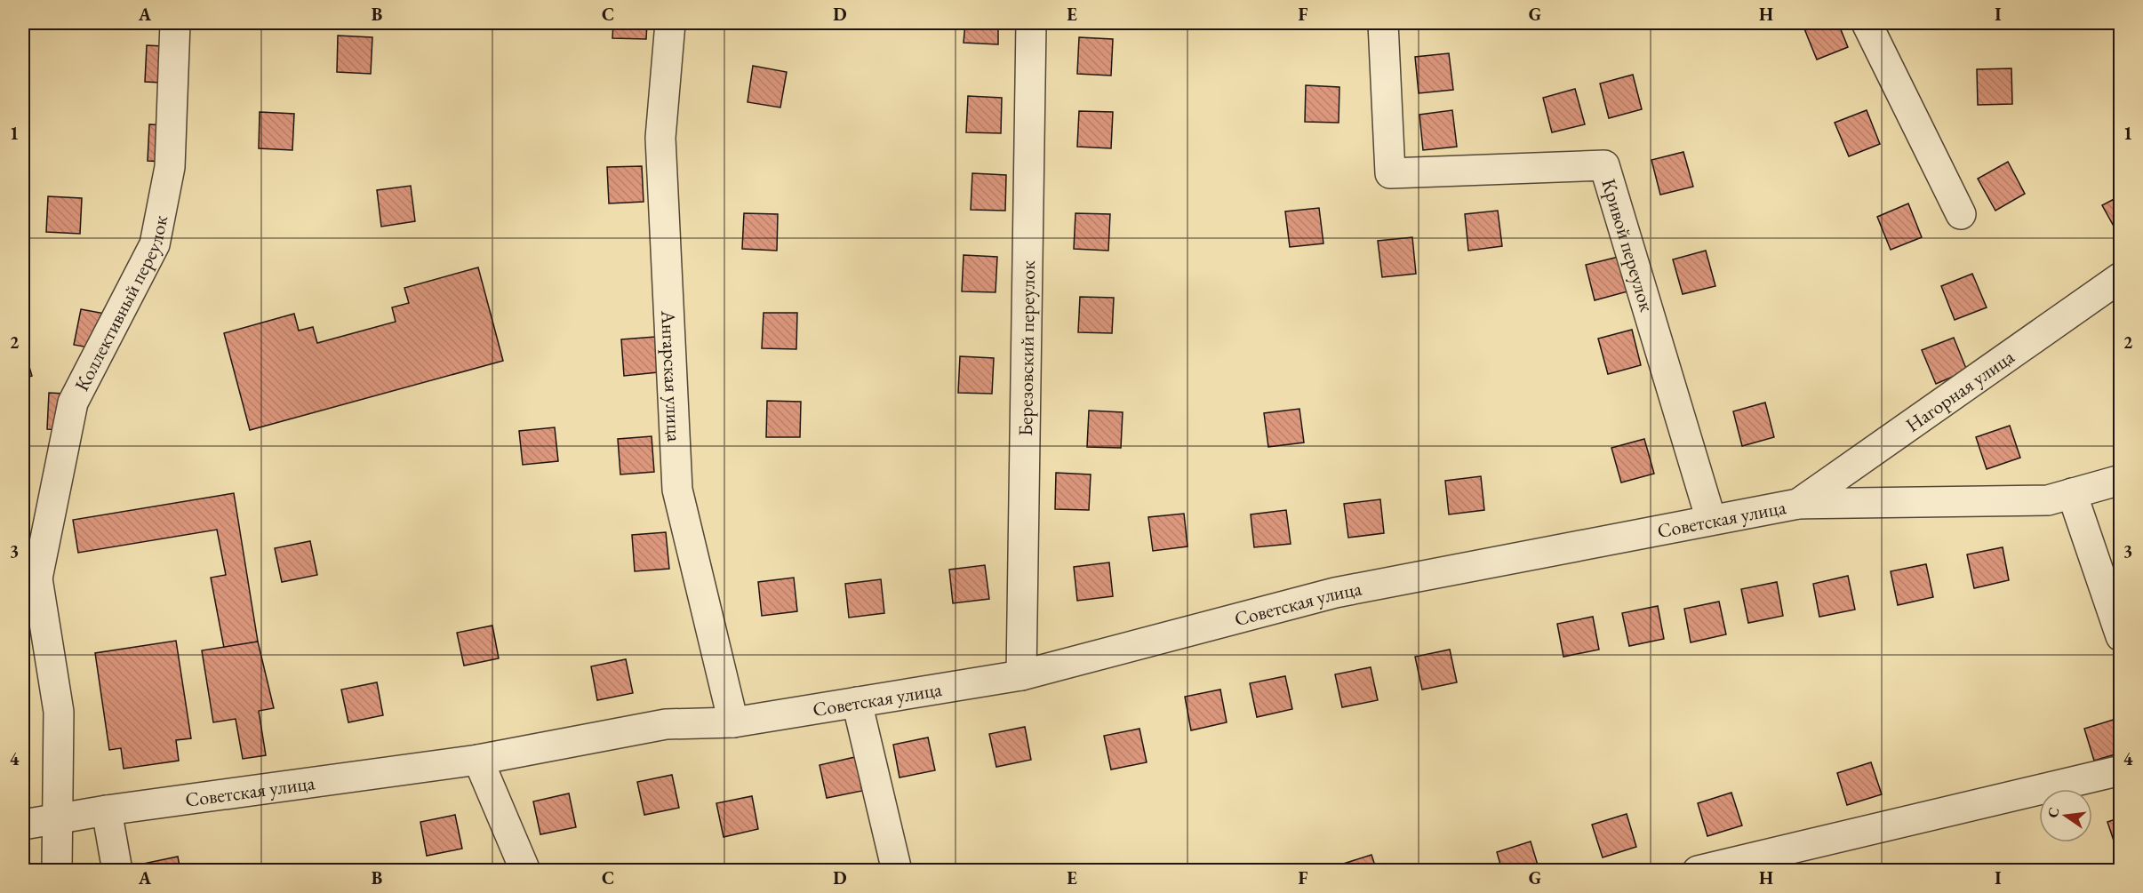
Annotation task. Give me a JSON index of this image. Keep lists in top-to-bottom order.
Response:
{
  "streets": {
    "street": [
      "Кривой переулок",
      "Коллективный переулок",
      "Березовский переулок",
      "Ангарская улица",
      "Нагорная улица",
      "Советская улица"
    ]
  },
  "crossings": [
    ["Кривой переулок", "Советская улица"],
    ["Березовский переулок", "Советская улица"],
    ["Ангарская улица", "Советская улица"],
    ["Нагорная улица", "Советская улица"]
  ],
  "north": "left",
  "grid": {
    "columns": [
      "A",
      "B",
      "C",
      "D",
      "E",
      "F",
      "G",
      "H",
      "I"
    ],
    "rows": [
      "1",
      "2",
      "3",
      "4"
    ]
  }
}
